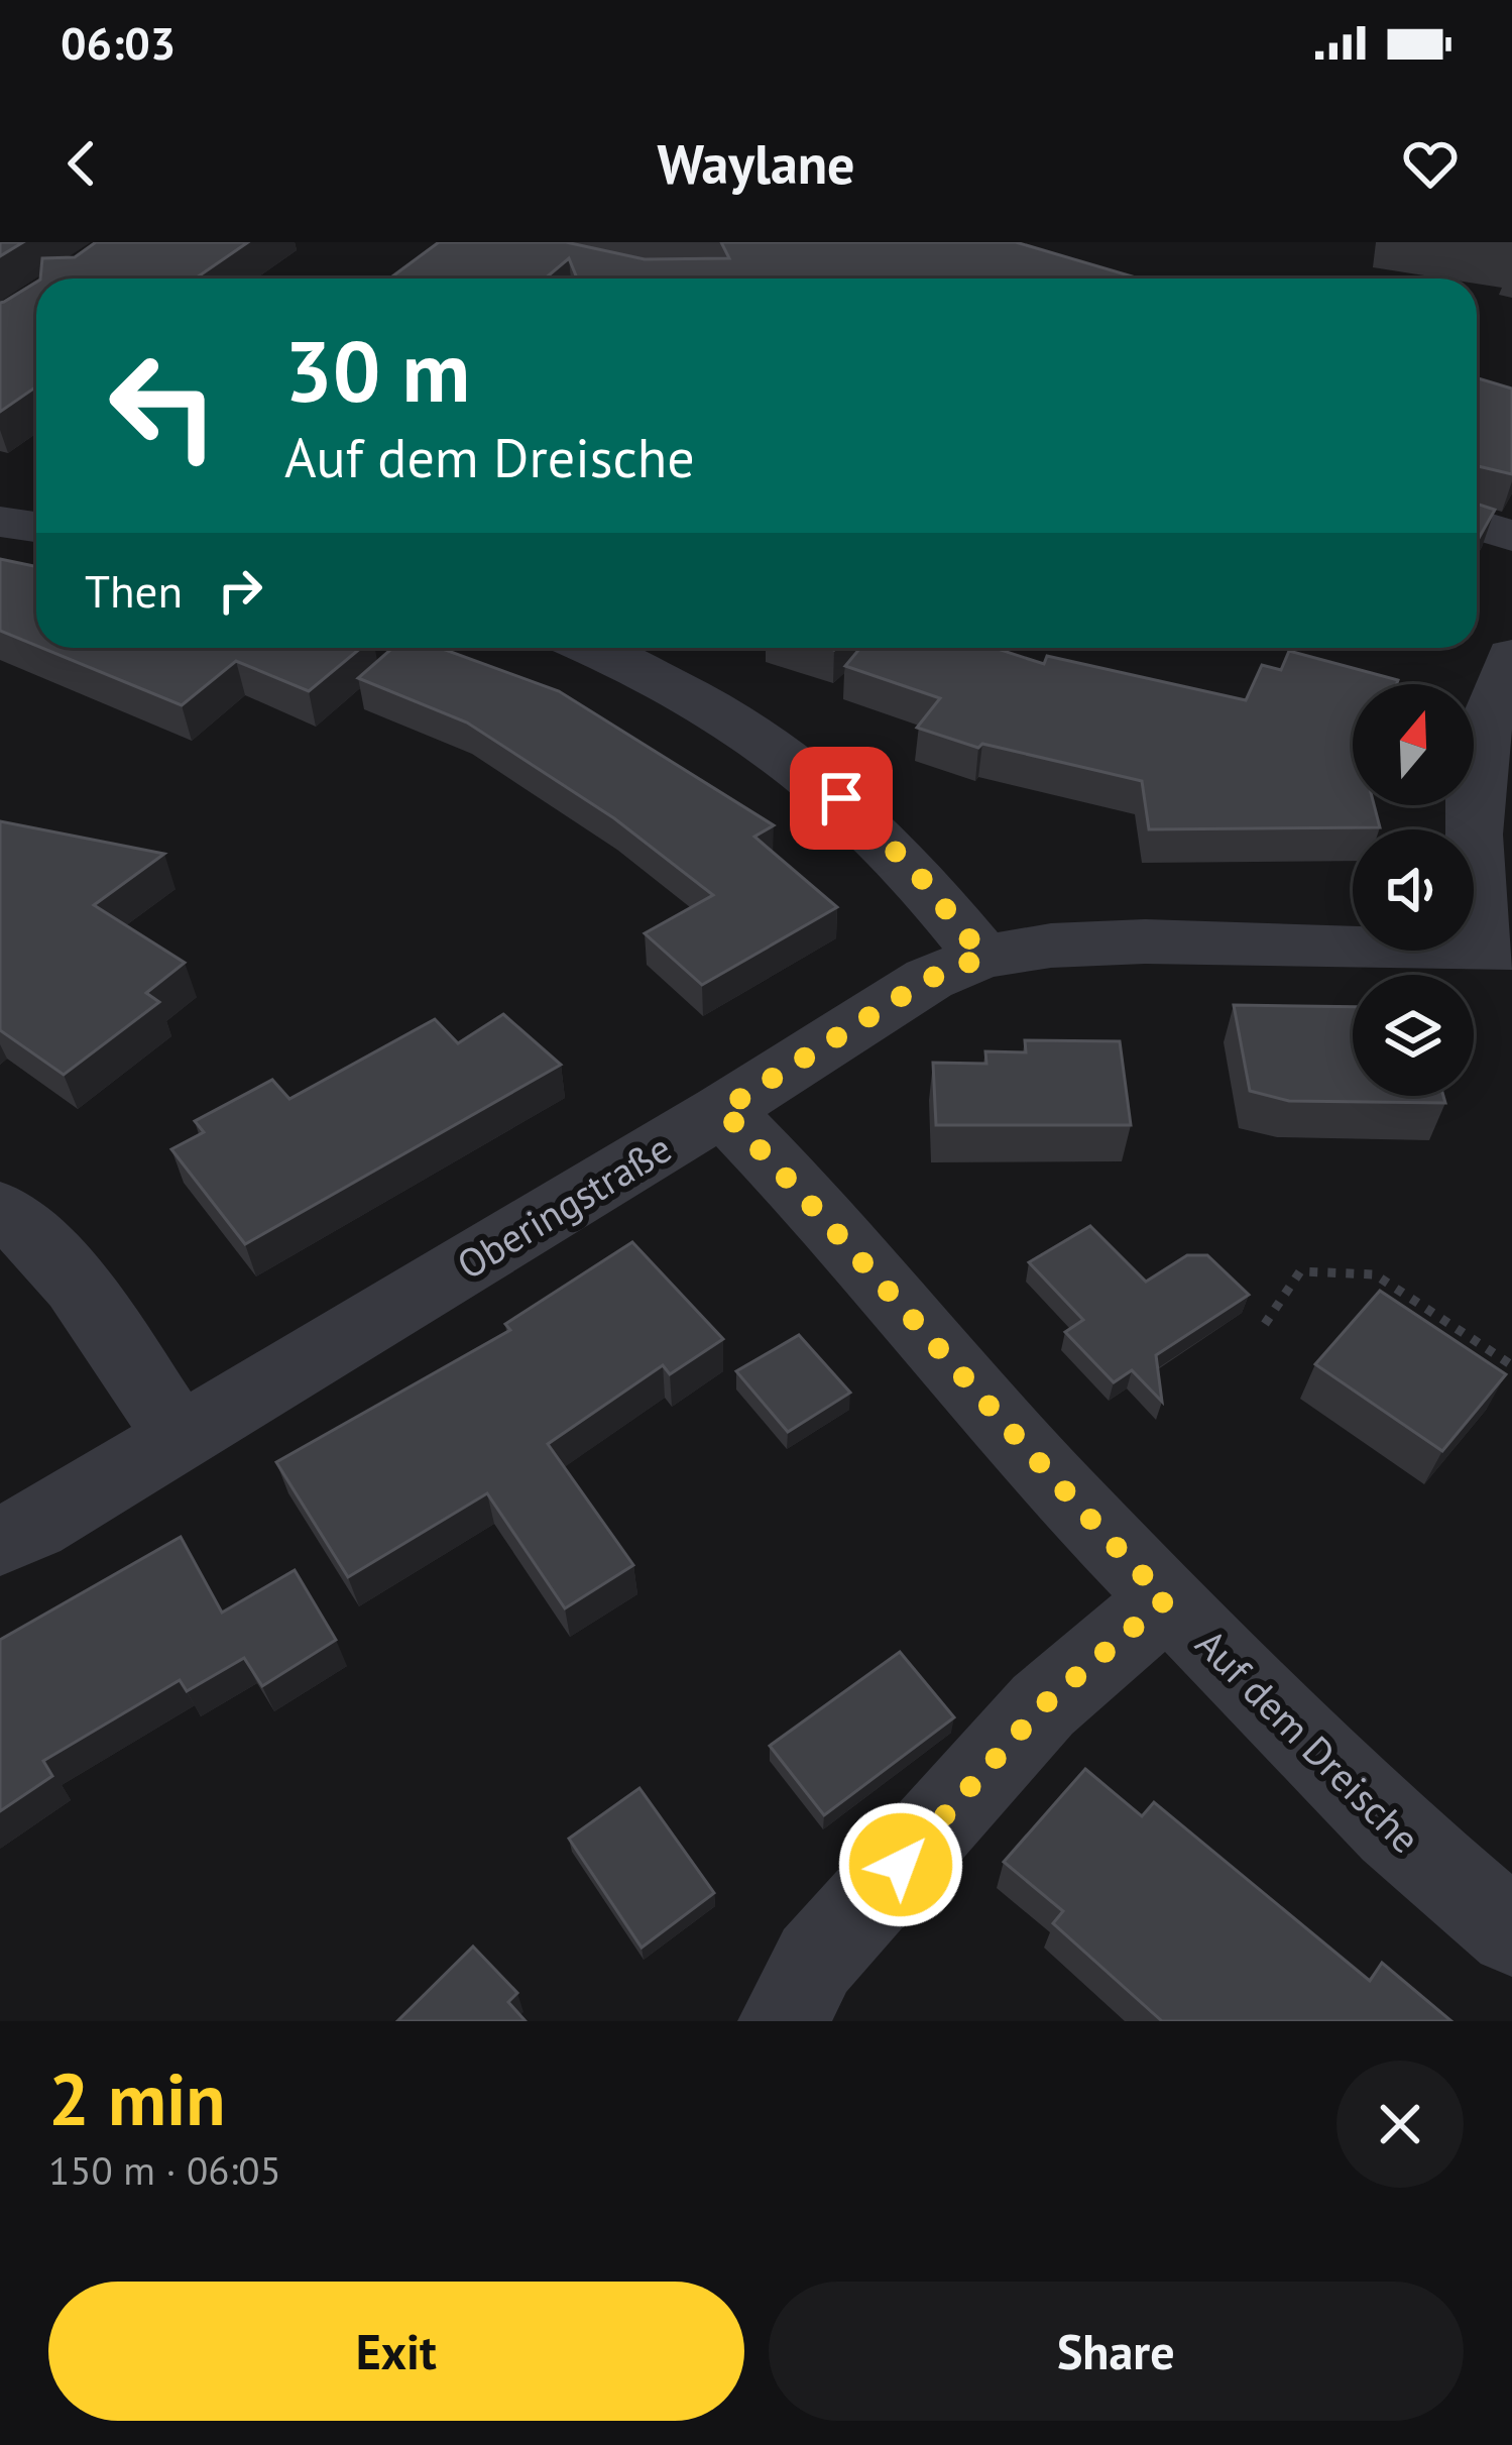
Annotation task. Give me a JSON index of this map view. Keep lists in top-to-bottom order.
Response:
{
  "streets": {
    "street": ["Oberingstraße", "Auf dem Dreische"]
  },
  "crossings": [
    ["Oberingstraße", "Auf dem Dreische"]
  ],
  "north": "top",
  "page": {
    "status": "06:03",
    "header": "Waylane",
    "turn": ["30 m", "Auf dem Dreische"],
    "then": "Then",
    "heading": ["2 min", "150 m · 06:05"],
    "buttons": ["Exit", "Share"]
  }
}
